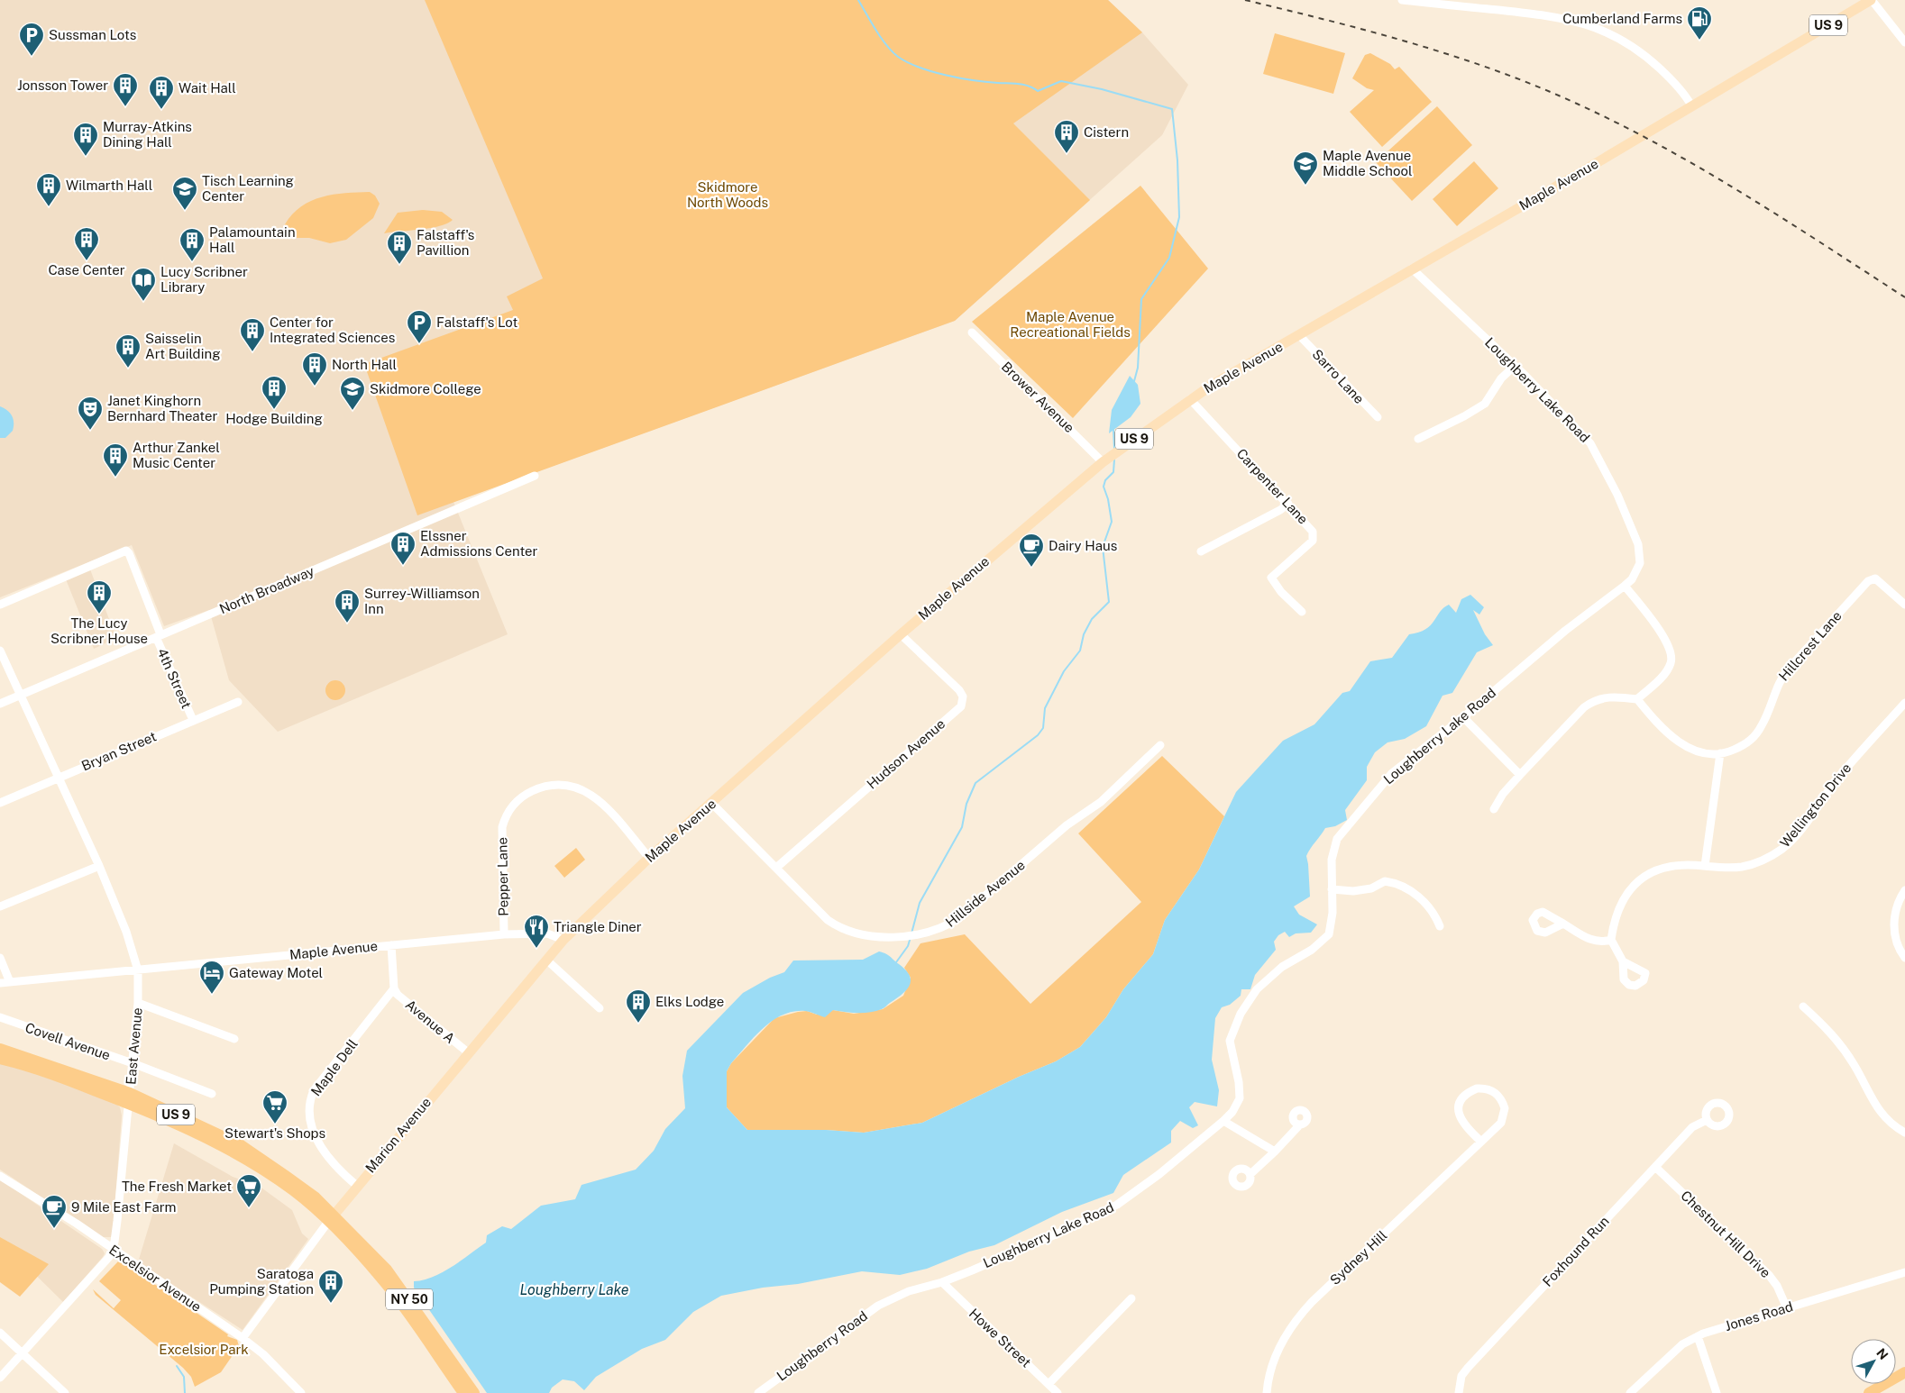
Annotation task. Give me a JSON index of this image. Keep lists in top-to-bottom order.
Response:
{
  "streets": {
    "highway": ["US 9", "NY 50"],
    "main road": ["Maple Avenue", "Marion Avenue"],
    "street": [
      "Sarro Lane",
      "Loughberry Lake Road",
      "Brower Avenue",
      "Carpenter Lane",
      "North Broadway",
      "Hillcrest Lane",
      "4th Street",
      "Bryan Street",
      "Hudson Avenue",
      "Wellington Drive",
      "Pepper Lane",
      "Hillside Avenue",
      "Avenue A",
      "Covell Avenue",
      "East Avenue",
      "Maple Dell",
      "Chestnut Hill Drive",
      "Foxhound Run",
      "Sydney Hill",
      "Excelsior Avenue",
      "Jones Road",
      "Howe Street",
      "Loughberry Road"
    ]
  },
  "crossings": [
    ["US 9", "East Avenue"],
    ["US 9", "Marion Avenue"],
    ["US 9", "NY 50"],
    ["Maple Avenue", "Sarro Lane"],
    ["Maple Avenue", "Loughberry Lake Road"],
    ["Maple Avenue", "Brower Avenue"],
    ["Maple Avenue", "Carpenter Lane"],
    ["Maple Avenue", "Hudson Avenue"],
    ["Maple Avenue", "Pepper Lane"],
    ["Maple Avenue", "Hillside Avenue"],
    ["Maple Avenue", "East Avenue"],
    ["Maple Avenue", "Marion Avenue"],
    ["Loughberry Lake Road", "Howe Street"],
    ["Loughberry Lake Road", "Loughberry Road"],
    ["North Broadway", "4th Street"],
    ["North Broadway", "East Avenue"],
    ["4th Street", "Bryan Street"],
    ["Bryan Street", "East Avenue"],
    ["Hudson Avenue", "Hillside Avenue"],
    ["Avenue A", "Maple Dell"],
    ["Avenue A", "Marion Avenue"],
    ["Covell Avenue", "East Avenue"],
    ["East Avenue", "Excelsior Avenue"],
    ["Maple Dell", "Marion Avenue"],
    ["Marion Avenue", "Excelsior Avenue"],
    ["Marion Avenue", "NY 50"],
    ["Chestnut Hill Drive", "Foxhound Run"],
    ["Chestnut Hill Drive", "Jones Road"]
  ],
  "water": ["Loughberry Lake"],
  "parks": ["Skidmore North Woods", "Maple Avenue Recreational Fields", "Excelsior Park"],
  "places": {
    "fuel station": ["Cumberland Farms"],
    "parking": ["Sussman Lots", "Falstaff's Lot"],
    "building": [
      "Jonsson Tower",
      "Wait Hall",
      "Cistern",
      "Murray-Atkins Dining Hall",
      "Wilmarth Hall",
      "Case Center",
      "Palamountain Hall",
      "Falstaff's Pavillion",
      "Center for Integrated Sciences",
      "Saisselin Art Building",
      "North Hall",
      "Hodge Building",
      "Arthur Zankel Music Center",
      "Elssner Admissions Center",
      "The Lucy Scribner House",
      "Surrey-Williamson Inn",
      "Elks Lodge",
      "Saratoga Pumping Station"
    ],
    "school or university": ["Maple Avenue Middle School", "Tisch Learning Center", "Skidmore College"],
    "library": ["Lucy Scribner Library"],
    "theatre": ["Janet Kinghorn Bernhard Theater"],
    "cafe": ["Dairy Haus", "9 Mile East Farm"],
    "restaurant": ["Triangle Diner"],
    "hotel": ["Gateway Motel"],
    "supermarket": ["Stewart's Shops", "The Fresh Market"]
  },
  "north": "top right"
}
